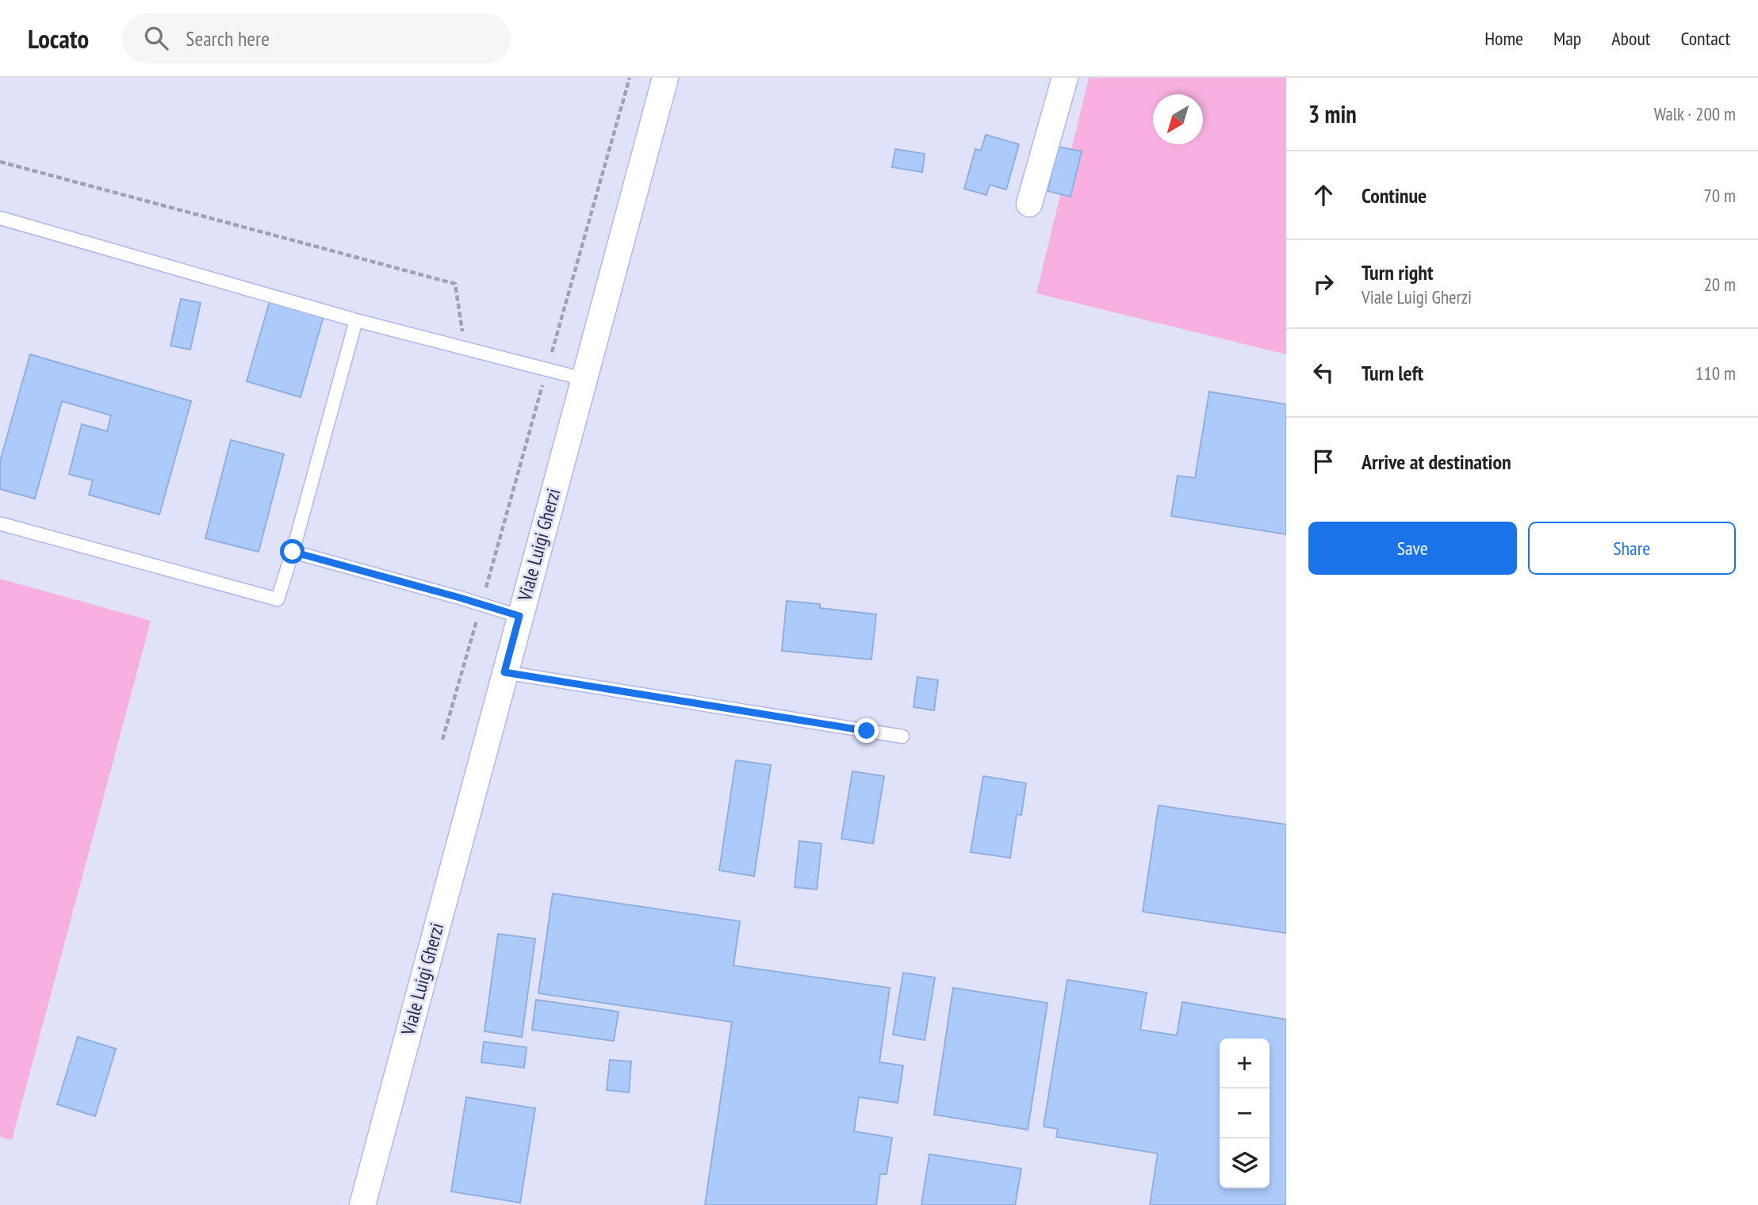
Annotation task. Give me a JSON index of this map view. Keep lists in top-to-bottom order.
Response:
{
  "streets": {
    "street": ["Viale Luigi Gherzi"]
  },
  "north": "bottom left",
  "page": {
    "header": "Locato",
    "search": "Search here",
    "nav": [
      "Home",
      "Map",
      "About",
      "Contact"
    ],
    "heading": ["3 min", "Walk · 200 m"],
    "list": [
      ["Continue", "70 m"],
      ["Turn right", "Viale Luigi Gherzi", "20 m"],
      ["Turn left", "110 m"],
      "Arrive at destination"
    ],
    "buttons": ["Save", "Share"],
    "map_buttons": ["+", "−"]
  }
}
